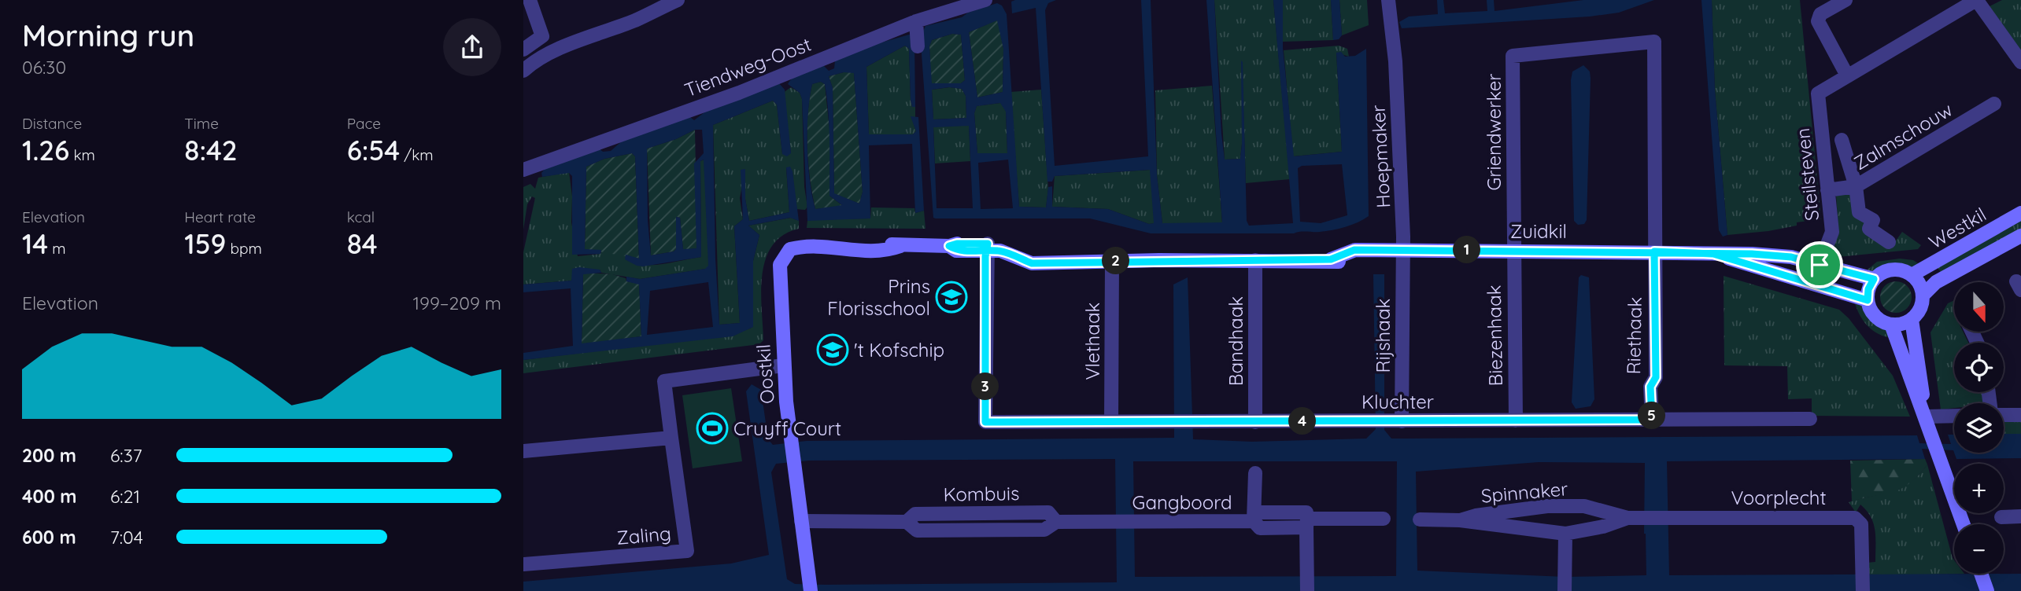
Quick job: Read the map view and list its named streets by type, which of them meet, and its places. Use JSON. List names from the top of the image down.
{
  "streets": {
    "street": [
      "Tiendweg-Oost",
      "Griendwerker",
      "Zalmschouw",
      "Hoepmaker",
      "Steilsteven",
      "Westkil",
      "Zuidkil",
      "Rijshaak",
      "Biezenhaak",
      "Riethaak",
      "Vlethaak",
      "Bandhaak",
      "Oostkil",
      "Kluchter",
      "Spinnaker",
      "Kombuis",
      "Voorplecht",
      "Gangboord",
      "Zaling"
    ]
  },
  "crossings": [
    ["Griendwerker", "Zuidkil"],
    ["Griendwerker", "Biezenhaak"],
    ["Griendwerker", "Riethaak"],
    ["Zalmschouw", "Steilsteven"],
    ["Hoepmaker", "Zuidkil"],
    ["Hoepmaker", "Rijshaak"],
    ["Steilsteven", "Zuidkil"],
    ["Westkil", "Zuidkil"],
    ["Zuidkil", "Rijshaak"],
    ["Zuidkil", "Biezenhaak"],
    ["Zuidkil", "Riethaak"],
    ["Zuidkil", "Vlethaak"],
    ["Zuidkil", "Bandhaak"],
    ["Zuidkil", "Oostkil"],
    ["Zuidkil", "Kluchter"],
    ["Rijshaak", "Kluchter"],
    ["Biezenhaak", "Kluchter"],
    ["Riethaak", "Kluchter"],
    ["Vlethaak", "Kluchter"],
    ["Bandhaak", "Kluchter"],
    ["Oostkil", "Kombuis"],
    ["Oostkil", "Zaling"],
    ["Spinnaker", "Voorplecht"],
    ["Kombuis", "Gangboord"]
  ],
  "places": {
    "school or university": ["Prins Florisschool", "'t Kofschip"],
    "sports": ["Cruyff Court"]
  },
  "north": "bottom",
  "page": {
    "heading": ["Morning run", "06:30"],
    "stats": [
      ["Distance", "1.26 km"],
      ["Time", "8:42"],
      ["Pace", "6:54 /km"],
      ["Elevation", "14 m"],
      ["Heart rate", "159 bpm"],
      ["kcal", "84"]
    ],
    "pins": [
      "1",
      "2",
      "3",
      "5",
      "4"
    ],
    "chart": ["Elevation", "199–209 m"],
    "map_buttons": ["+", "−"],
    "list": [
      {
        "name": "200 m",
        "note": "6:37"
      },
      {
        "name": "400 m",
        "note": "6:21"
      },
      {
        "name": "600 m",
        "note": "7:04"
      }
    ]
  }
}
